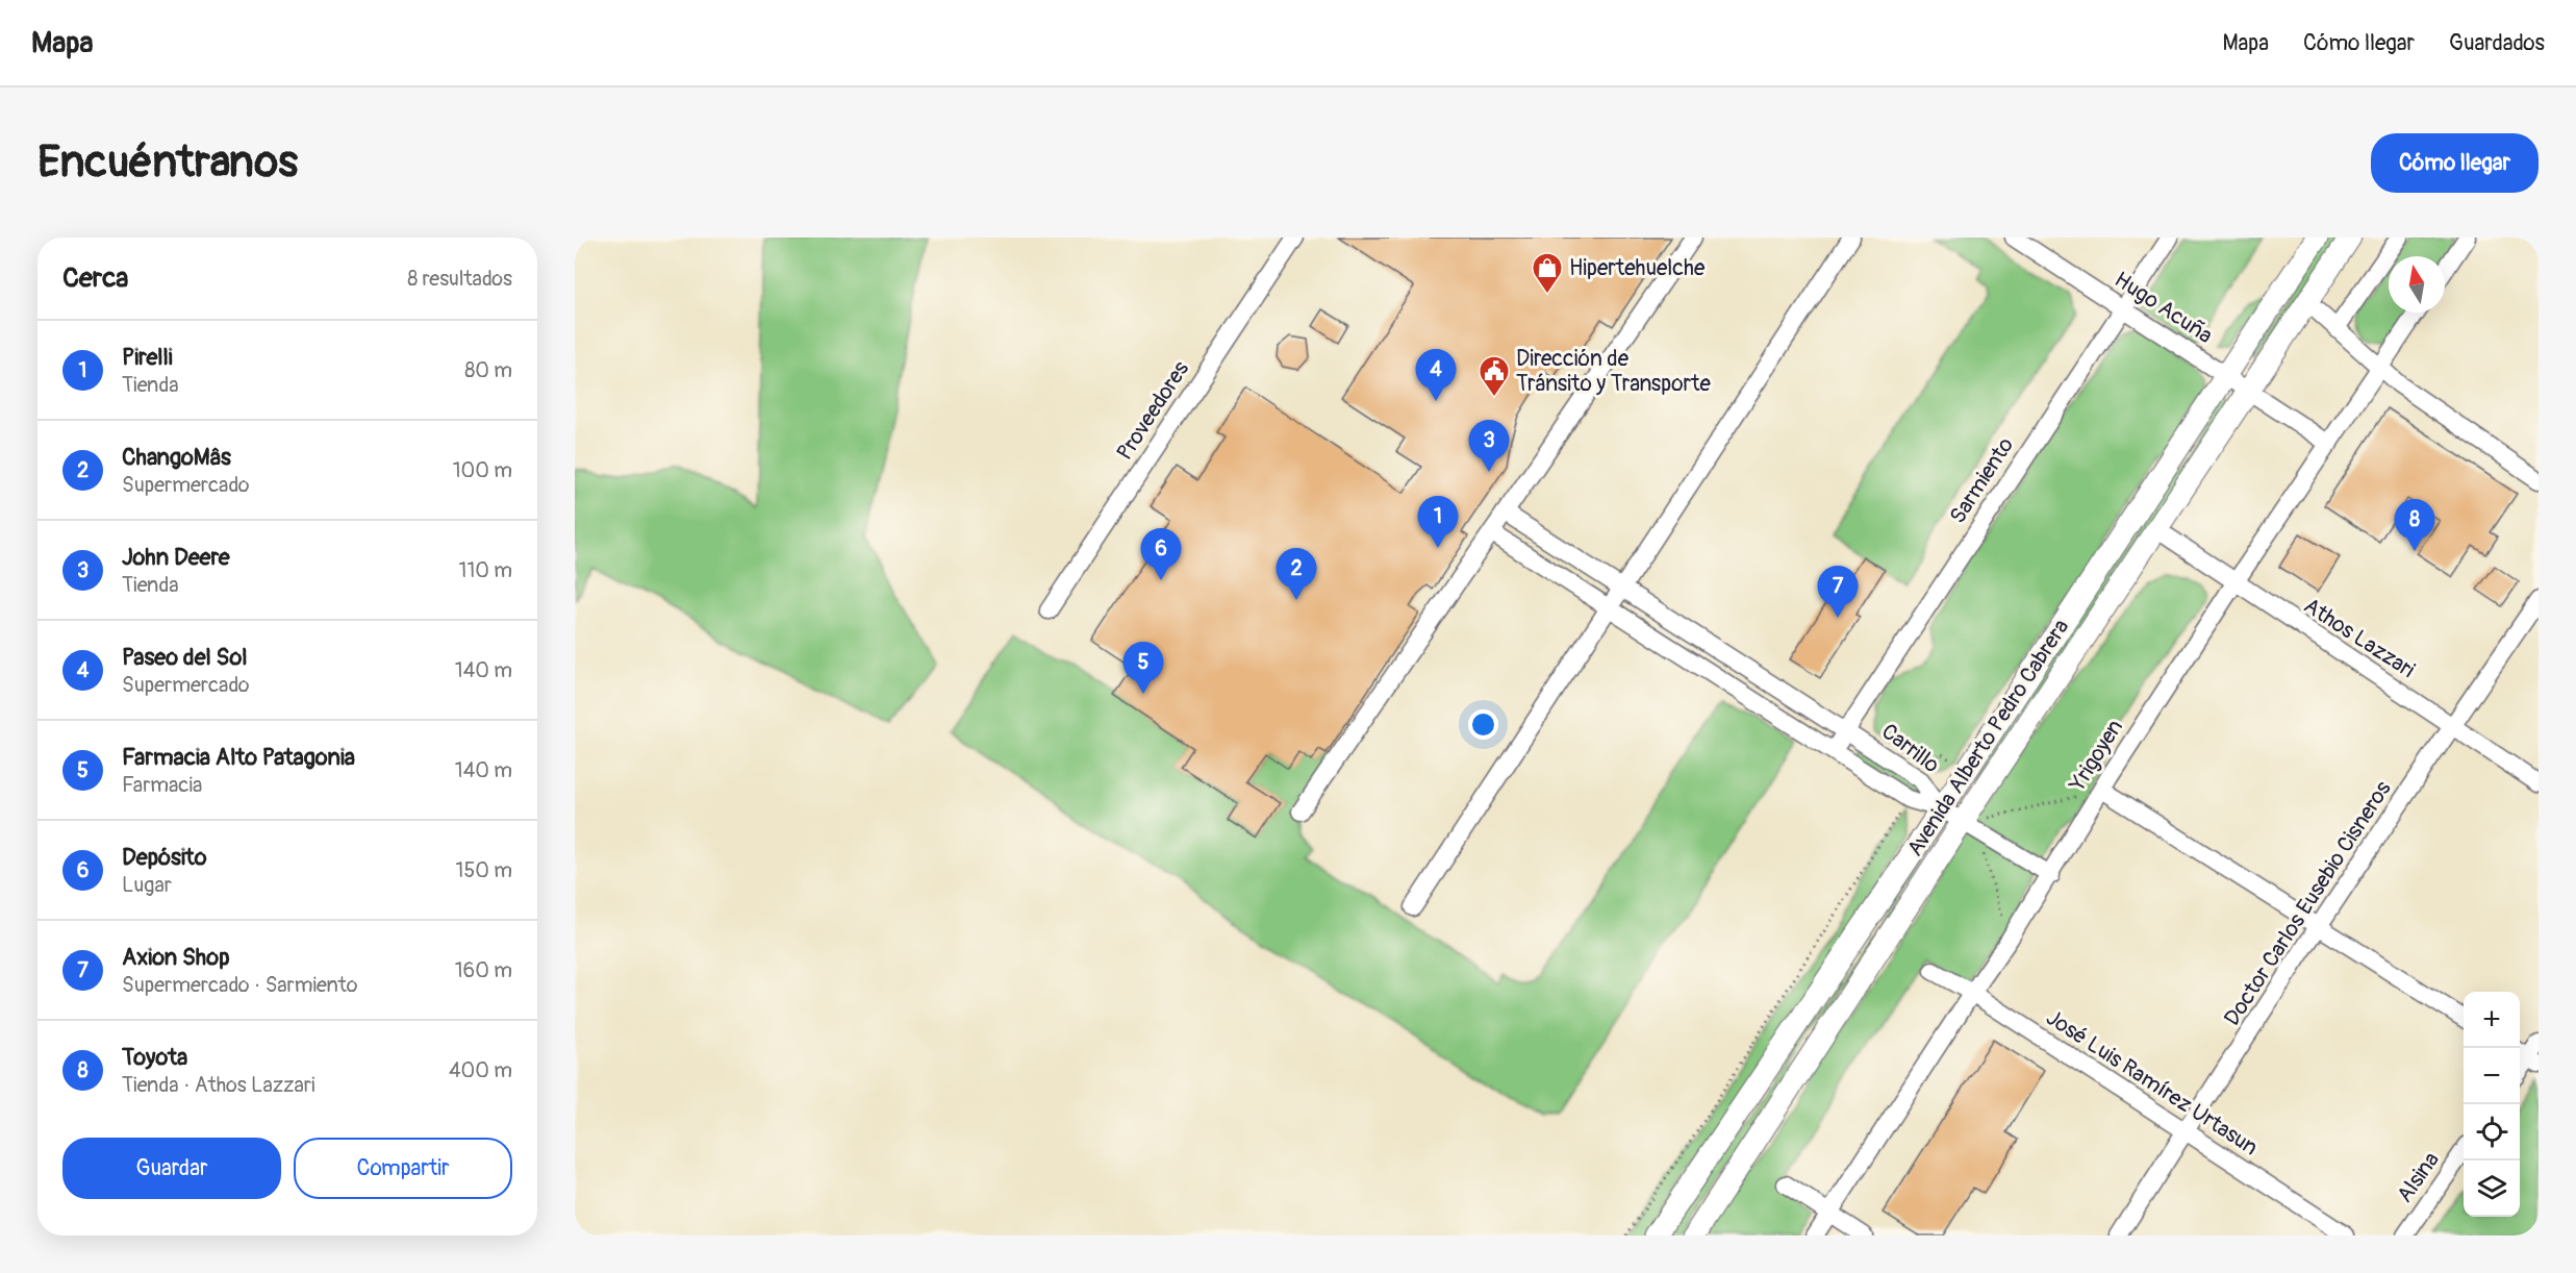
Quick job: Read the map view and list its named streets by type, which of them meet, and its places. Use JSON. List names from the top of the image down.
{
  "streets": {
    "main road": ["Avenida Alberto Pedro Cabrera"],
    "street": [
      "Hugo Acuña",
      "Proveedores",
      "Sarmiento",
      "Athos Lazzari",
      "Carrillo",
      "Yrigoyen",
      "Doctor Carlos Eusebio Cisneros",
      "José Luis Ramírez Urtasun",
      "Alsina"
    ]
  },
  "crossings": [
    ["Hugo Acuña", "Sarmiento"],
    ["Hugo Acuña", "Avenida Alberto Pedro Cabrera"],
    ["Hugo Acuña", "Yrigoyen"],
    ["Sarmiento", "Carrillo"],
    ["Athos Lazzari", "Avenida Alberto Pedro Cabrera"],
    ["Athos Lazzari", "Yrigoyen"],
    ["Athos Lazzari", "Doctor Carlos Eusebio Cisneros"],
    ["Avenida Alberto Pedro Cabrera", "Carrillo"],
    ["Carrillo", "Yrigoyen"],
    ["Yrigoyen", "José Luis Ramírez Urtasun"],
    ["Doctor Carlos Eusebio Cisneros", "José Luis Ramírez Urtasun"]
  ],
  "places": {
    "shop": ["Hipertehuelche"],
    "public building": ["Dirección de Tránsito y Transporte"]
  },
  "north": "top",
  "page": {
    "header": "Mapa",
    "nav": ["Mapa", "Cómo llegar", "Guardados"],
    "buttons": [
      "Cómo llegar",
      ["Guardar", "Compartir"]
    ],
    "title": "Encuéntranos",
    "heading": ["Cerca", "8 resultados"],
    "list": [
      {
        "mark": "1",
        "name": "Pirelli",
        "note": "Tienda",
        "value": "80 m"
      },
      {
        "mark": "2",
        "name": "ChangoMâs",
        "note": "Supermercado",
        "value": "100 m"
      },
      {
        "mark": "3",
        "name": "John Deere",
        "note": "Tienda",
        "value": "110 m"
      },
      {
        "mark": "4",
        "name": "Paseo del Sol",
        "note": "Supermercado",
        "value": "140 m"
      },
      {
        "mark": "5",
        "name": "Farmacia Alto Patagonia",
        "note": "Farmacia",
        "value": "140 m"
      },
      {
        "mark": "6",
        "name": "Depósito",
        "note": "Lugar",
        "value": "150 m"
      },
      {
        "mark": "7",
        "name": "Axion Shop",
        "note": "Supermercado · Sarmiento",
        "value": "160 m"
      },
      {
        "mark": "8",
        "name": "Toyota",
        "note": "Tienda · Athos Lazzari",
        "value": "400 m"
      }
    ],
    "pins": [
      "4",
      "3",
      "1",
      "8",
      "6",
      "2",
      "7",
      "5"
    ],
    "map_buttons": ["+", "−"]
  }
}
